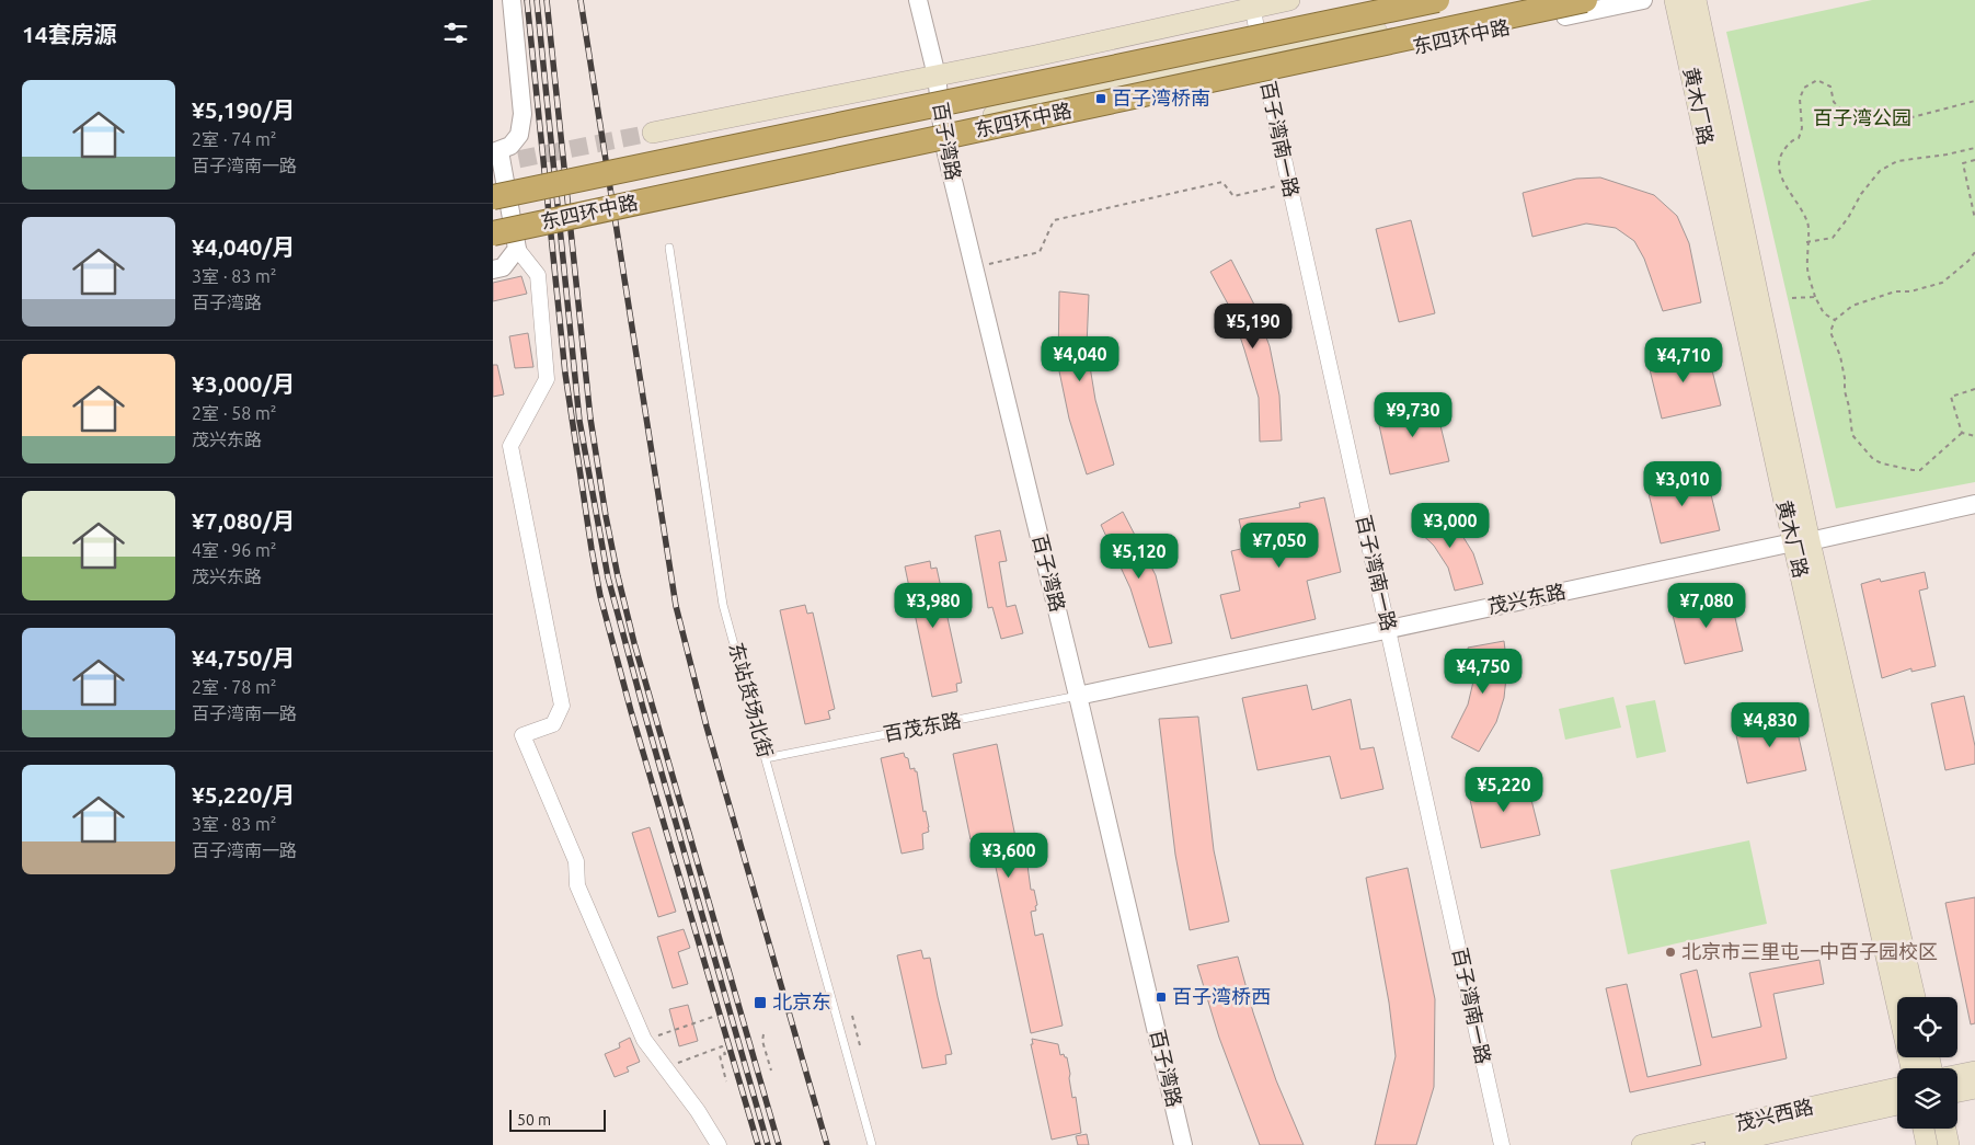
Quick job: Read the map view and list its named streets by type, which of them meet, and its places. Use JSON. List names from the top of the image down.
{
  "streets": {
    "highway": ["东四环中路"],
    "main road": ["黄木厂路", "茂兴西路"],
    "street": ["百子湾南一路", "百子湾路", "茂兴东路"],
    "lane": ["东站货场北街", "百茂东路"]
  },
  "crossings": [
    ["东四环中路", "百子湾南一路"],
    ["东四环中路", "百子湾路"],
    ["黄木厂路", "茂兴东路"],
    ["百子湾南一路", "茂兴东路"],
    ["百子湾路", "茂兴东路"],
    ["百子湾路", "百茂东路"],
    ["茂兴东路", "百茂东路"],
    ["东站货场北街", "百茂东路"]
  ],
  "parks": ["百子湾公园"],
  "places": {
    "transit": ["百子湾桥南", "百子湾桥西", "北京东"],
    "other": ["北京市三里屯一中百子园校区"]
  },
  "scale_bar": "50 m",
  "page": {
    "heading": "14套房源",
    "list": [
      {
        "name": "¥5,190/月",
        "note": "2室 · 74 m² · 百子湾南一路"
      },
      {
        "name": "¥4,040/月",
        "note": "3室 · 83 m² · 百子湾路"
      },
      {
        "name": "¥3,000/月",
        "note": "2室 · 58 m² · 茂兴东路"
      },
      {
        "name": "¥7,080/月",
        "note": "4室 · 96 m² · 茂兴东路"
      },
      {
        "name": "¥4,750/月",
        "note": "2室 · 78 m² · 百子湾南一路"
      },
      {
        "name": "¥5,220/月",
        "note": "3室 · 83 m² · 百子湾南一路"
      }
    ],
    "price": [
      "¥5,190",
      "¥4,040",
      "¥4,710",
      "¥9,730",
      "¥3,010",
      "¥3,000",
      "¥7,050",
      "¥5,120",
      "¥3,980",
      "¥7,080",
      "¥4,750",
      "¥4,830",
      "¥5,220",
      "¥3,600"
    ],
    "scale": "50 m"
  }
}
